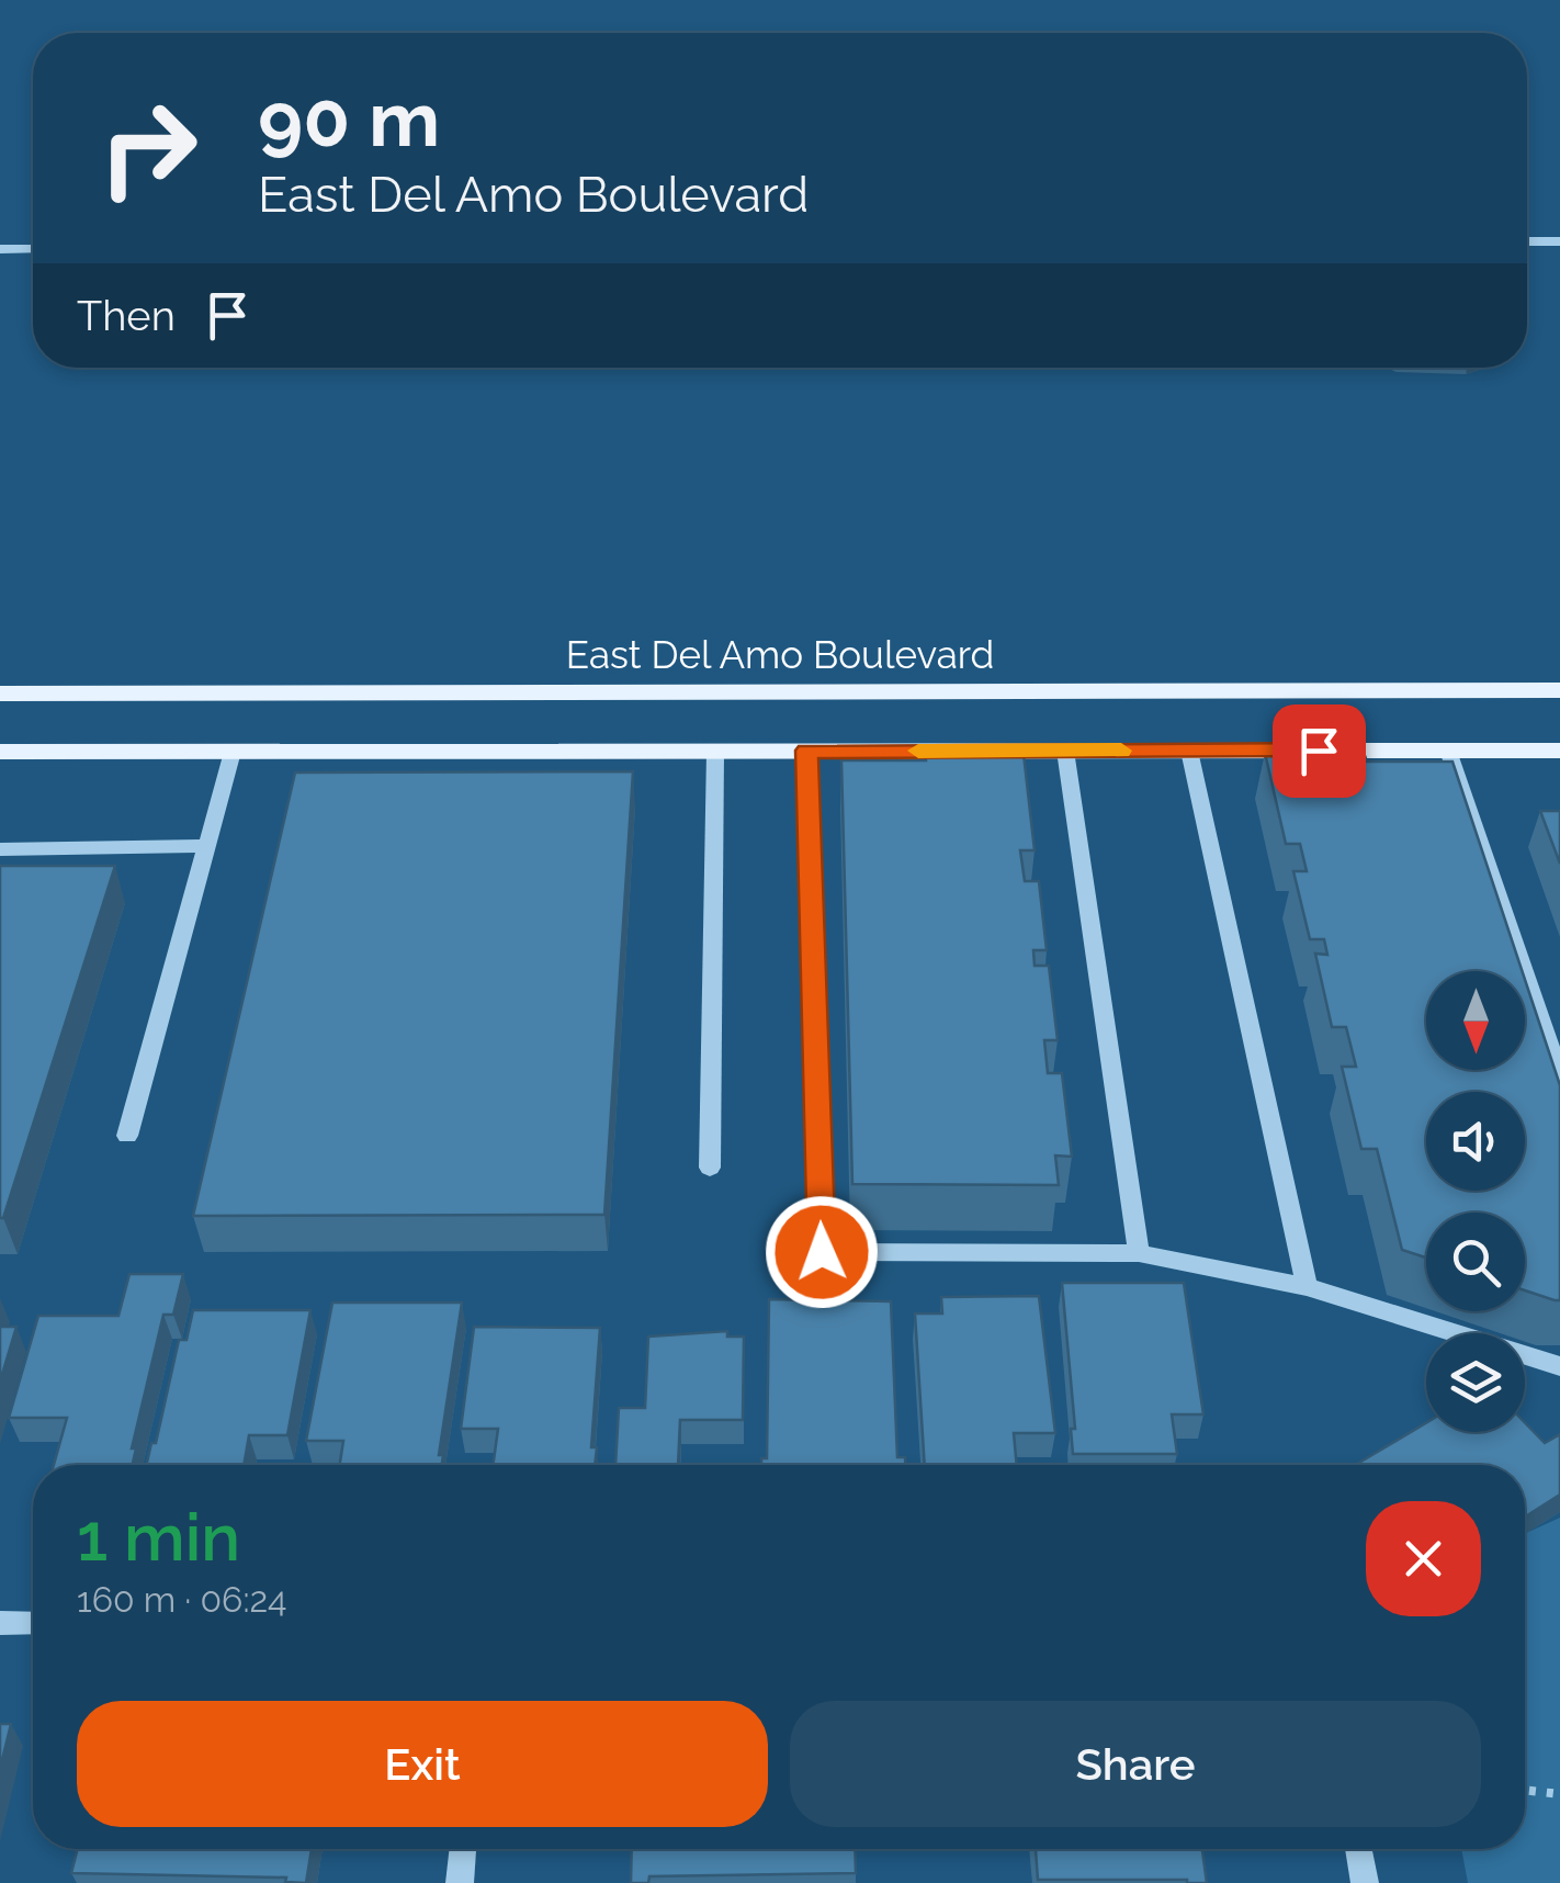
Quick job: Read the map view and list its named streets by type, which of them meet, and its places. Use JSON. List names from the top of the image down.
{
  "streets": {
    "main road": ["East Del Amo Boulevard"]
  },
  "north": "bottom",
  "page": {
    "turn": ["90 m", "East Del Amo Boulevard"],
    "then": "Then",
    "heading": ["1 min", "160 m · 06:24"],
    "buttons": ["Exit", "Share"]
  }
}
